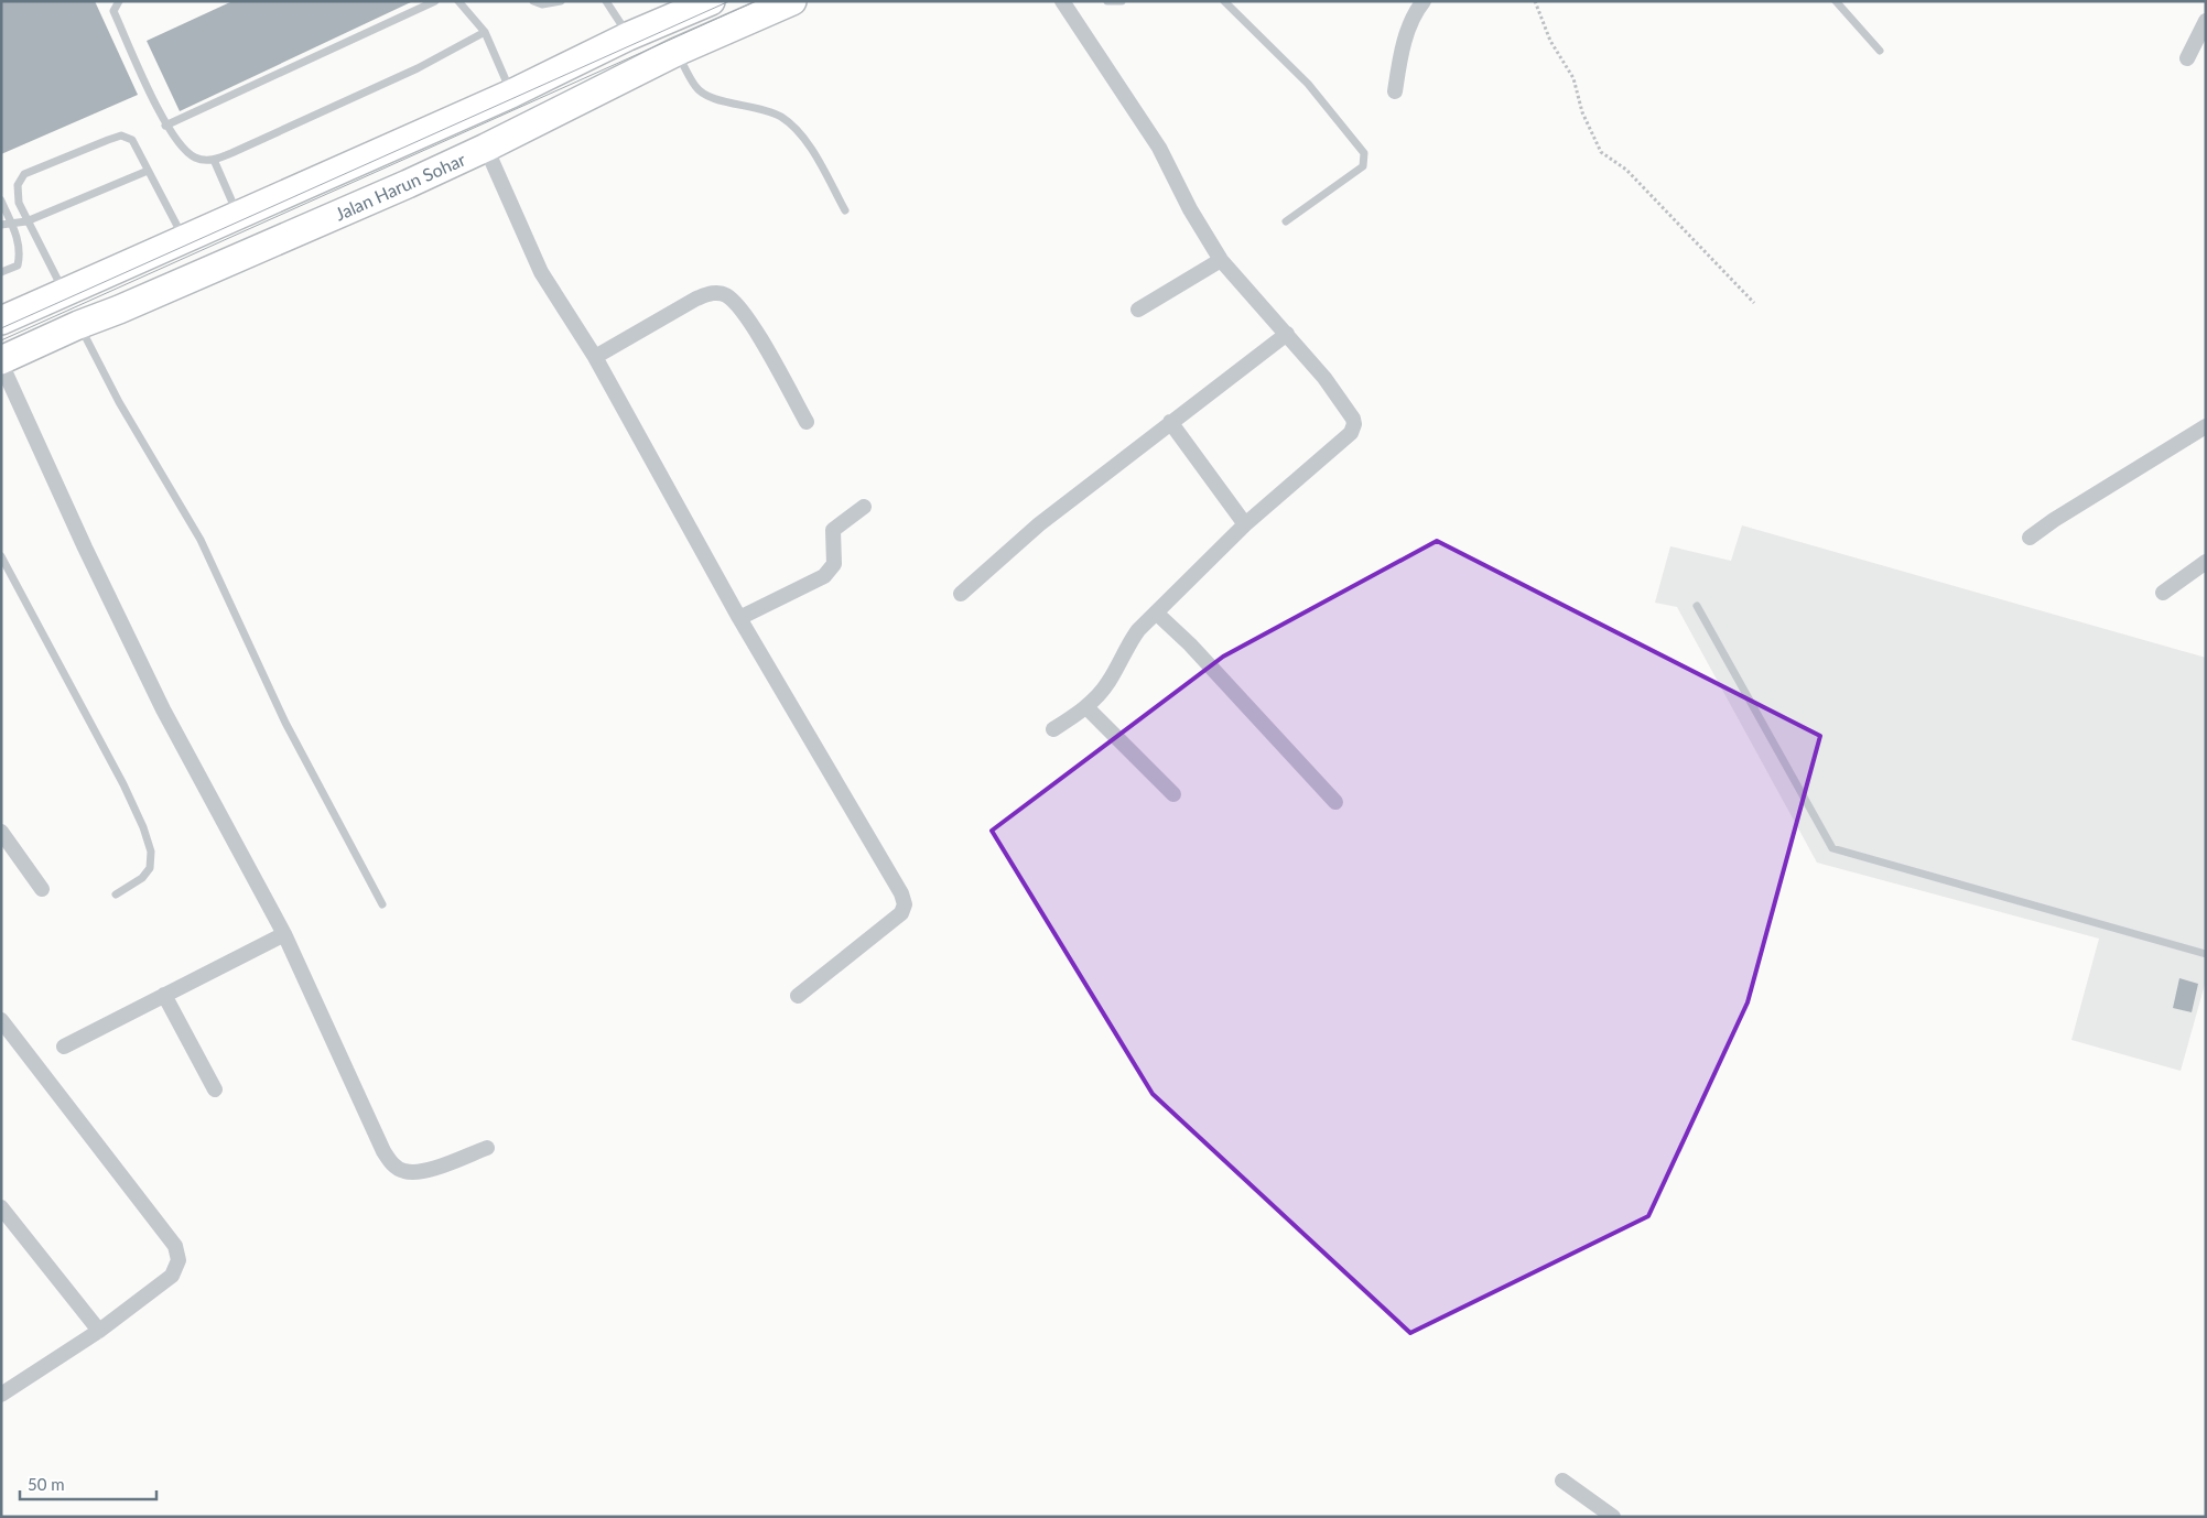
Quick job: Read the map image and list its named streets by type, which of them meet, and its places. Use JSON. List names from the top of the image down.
{
  "streets": {
    "highway": ["Jalan Harun Sohar"]
  },
  "scale_bar": "50 m"
}
